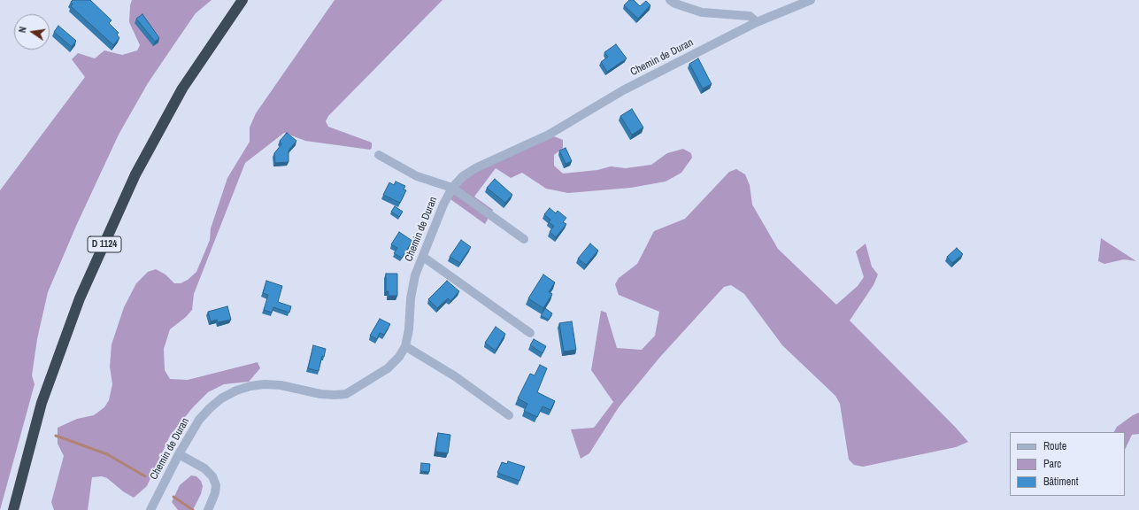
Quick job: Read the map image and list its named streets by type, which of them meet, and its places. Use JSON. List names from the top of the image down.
{
  "streets": {
    "highway": ["D 1124"],
    "street": ["Chemin de Duran"]
  },
  "legend": ["Route", "Parc", "Bâtiment"],
  "north": "left"
}
